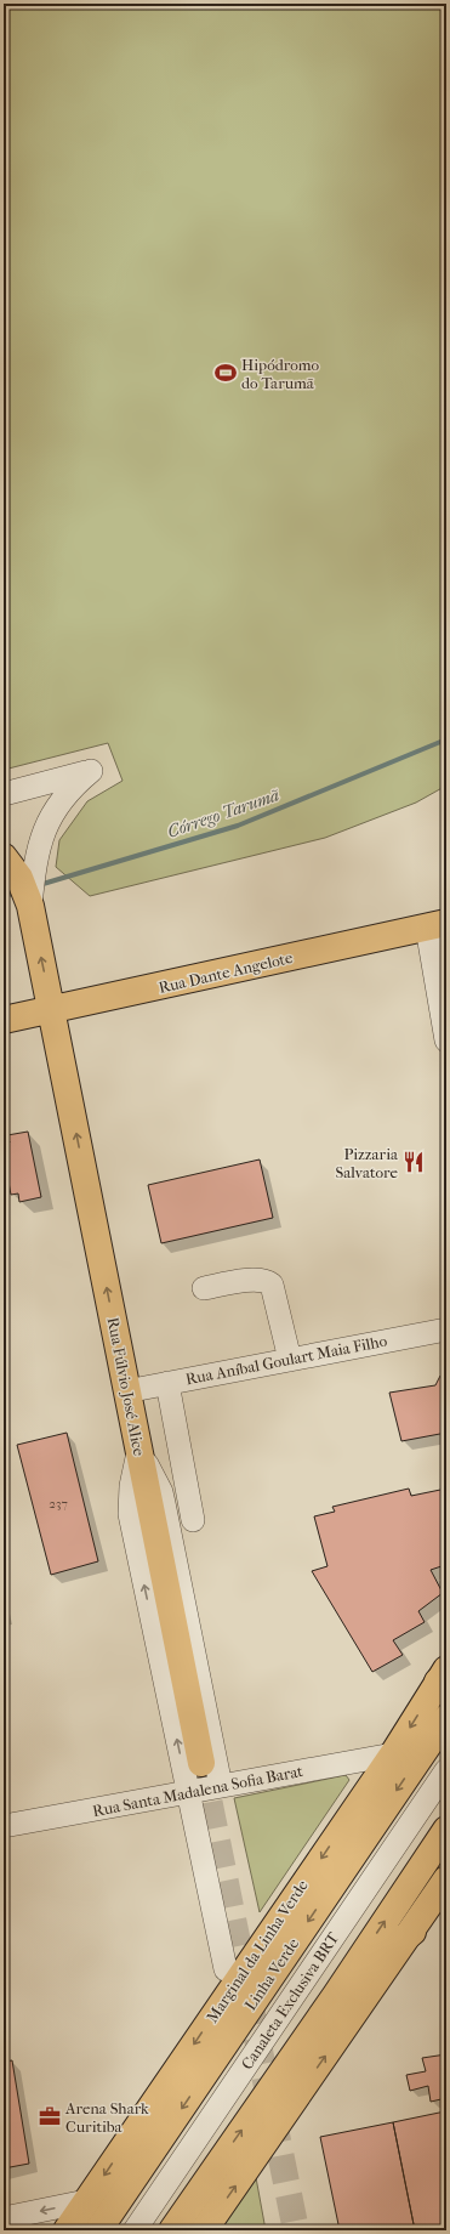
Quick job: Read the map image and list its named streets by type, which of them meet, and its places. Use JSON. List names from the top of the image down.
{
  "streets": {
    "main road": [
      "Rua Dante Angelote",
      "Rua Fúlvio José Alice",
      "Marginal da Linha Verde",
      "Linha Verde"
    ],
    "street": ["Rua Aníbal Goulart Maia Filho", "Rua Santa Madalena Sofia Barat", "Canaleta Exclusiva BRT"]
  },
  "crossings": [
    ["Rua Dante Angelote", "Rua Fúlvio José Alice"],
    ["Rua Aníbal Goulart Maia Filho", "Rua Fúlvio José Alice"],
    ["Rua Santa Madalena Sofia Barat", "Marginal da Linha Verde"]
  ],
  "one_way": ["Rua Fúlvio José Alice"],
  "water": ["Córrego Tarumã"],
  "places": {
    "sports": ["Hipódromo do Tarumã"],
    "restaurant": ["Pizzaria Salvatore"],
    "office": ["Arena Shark Curitiba"]
  },
  "house_numbers": ["237"]
}
